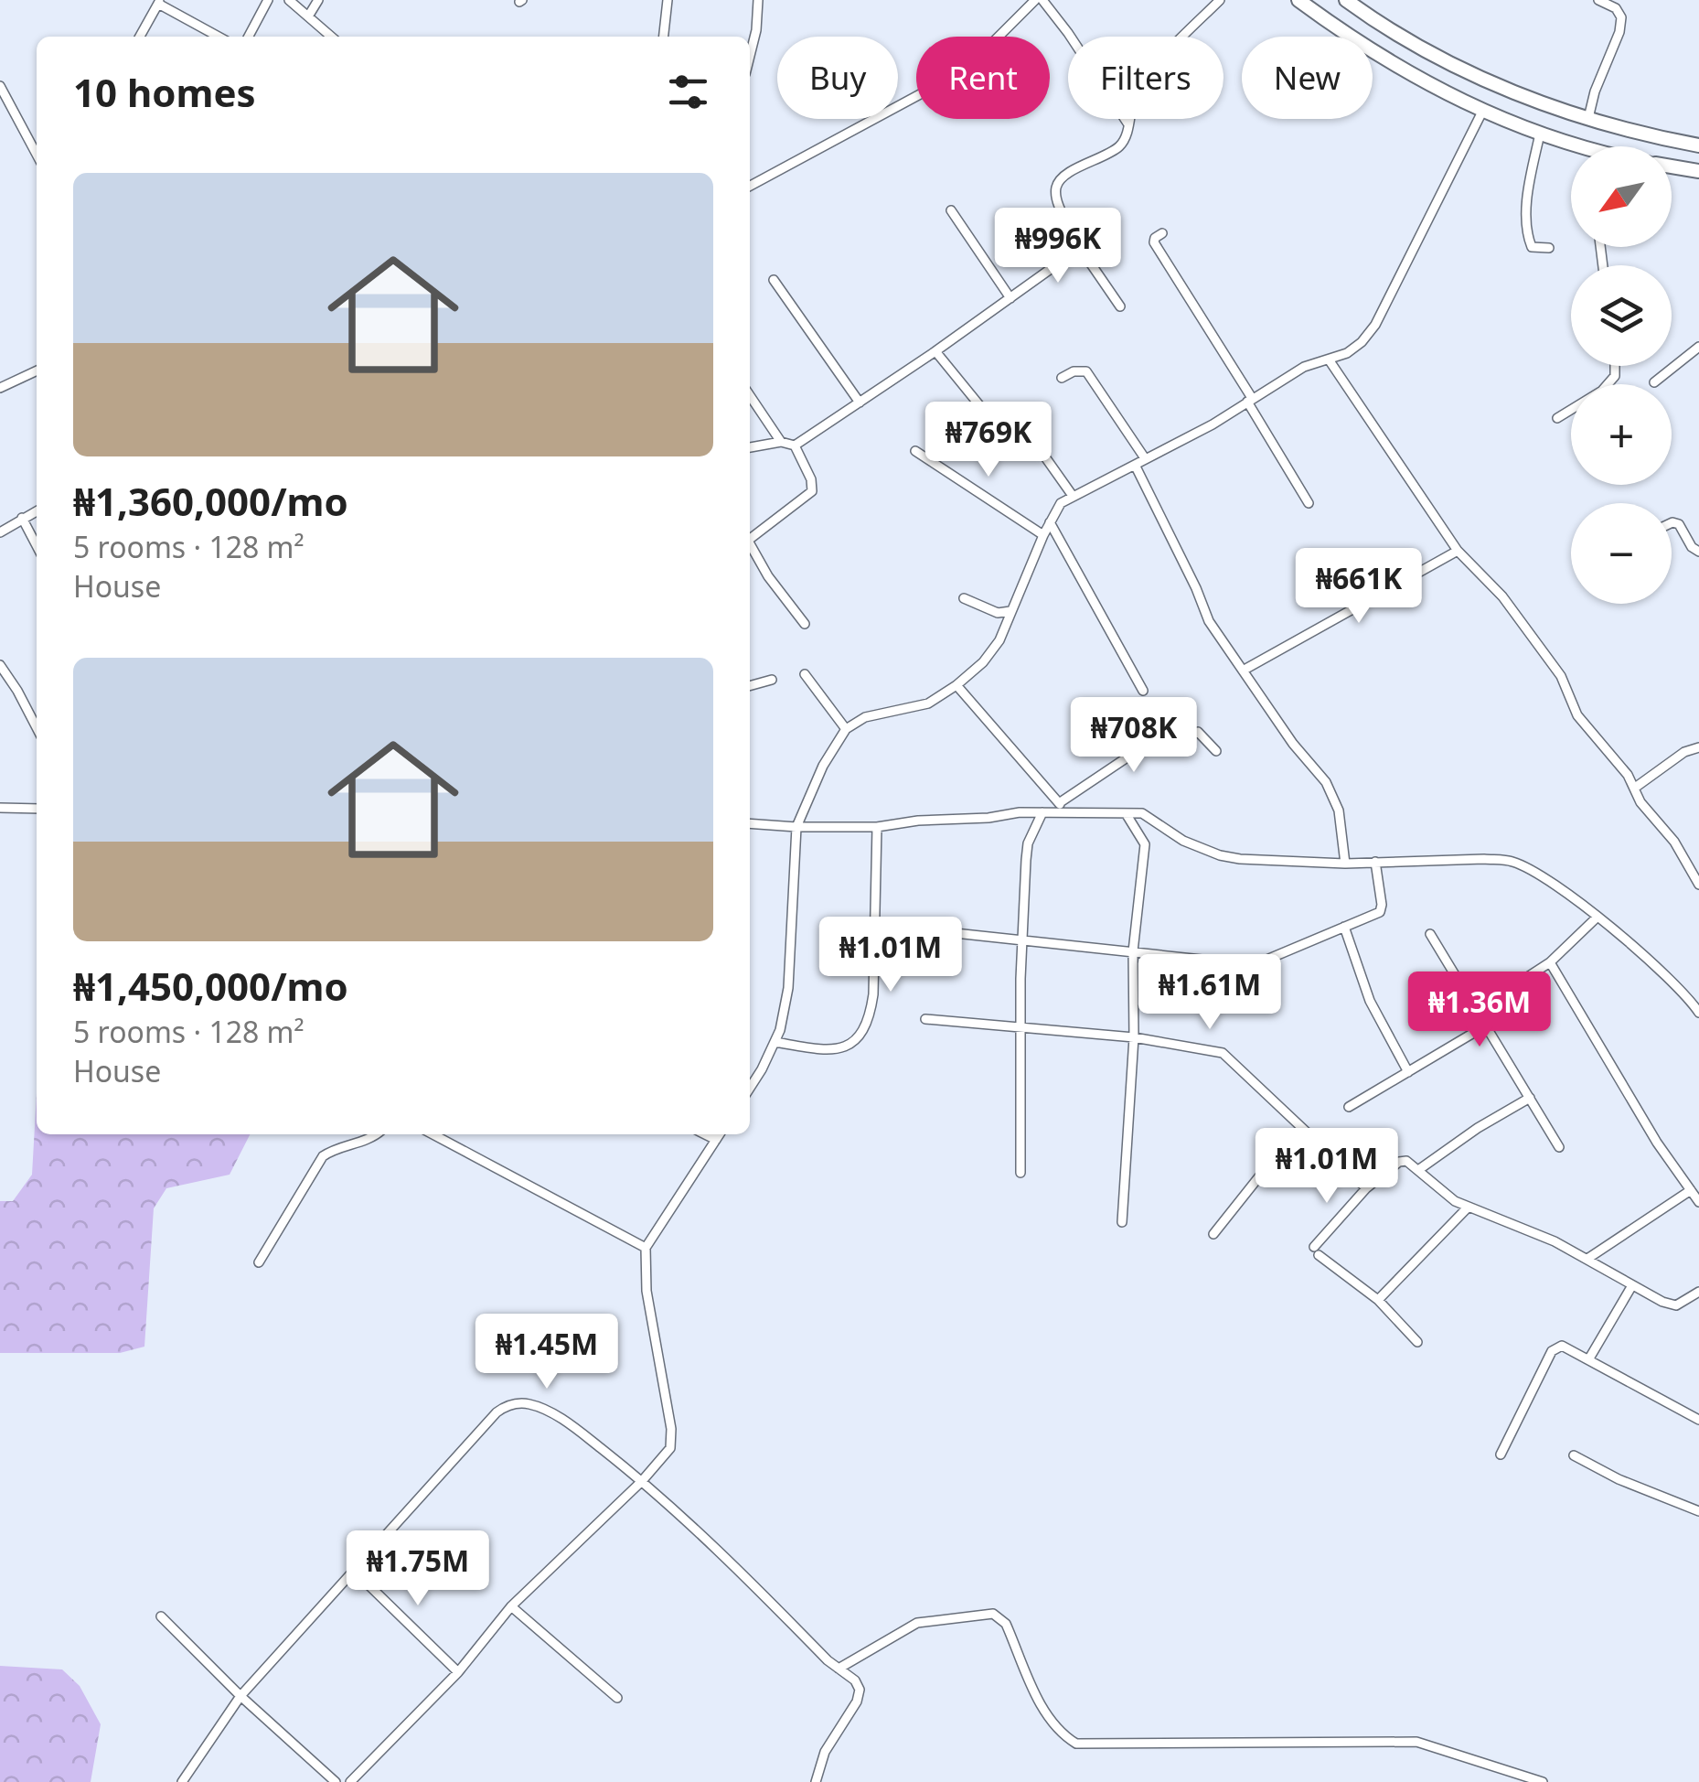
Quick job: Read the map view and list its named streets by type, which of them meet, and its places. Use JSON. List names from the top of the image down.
{
  "north": "bottom left",
  "page": {
    "chip": [
      "Buy",
      "Rent",
      "Filters",
      "New"
    ],
    "heading": "10 homes",
    "map_buttons": ["+", "−"],
    "list": [
      {
        "name": "₦1,360,000/mo",
        "note": "5 rooms · 128 m² · House"
      },
      {
        "name": "₦1,450,000/mo",
        "note": "5 rooms · 128 m² · House"
      }
    ],
    "price": [
      "₦996K",
      "₦769K",
      "₦661K",
      "₦708K",
      "₦1.01M",
      "₦1.61M",
      "₦1.36M",
      "₦1.01M",
      "₦1.45M",
      "₦1.75M"
    ]
  }
}
